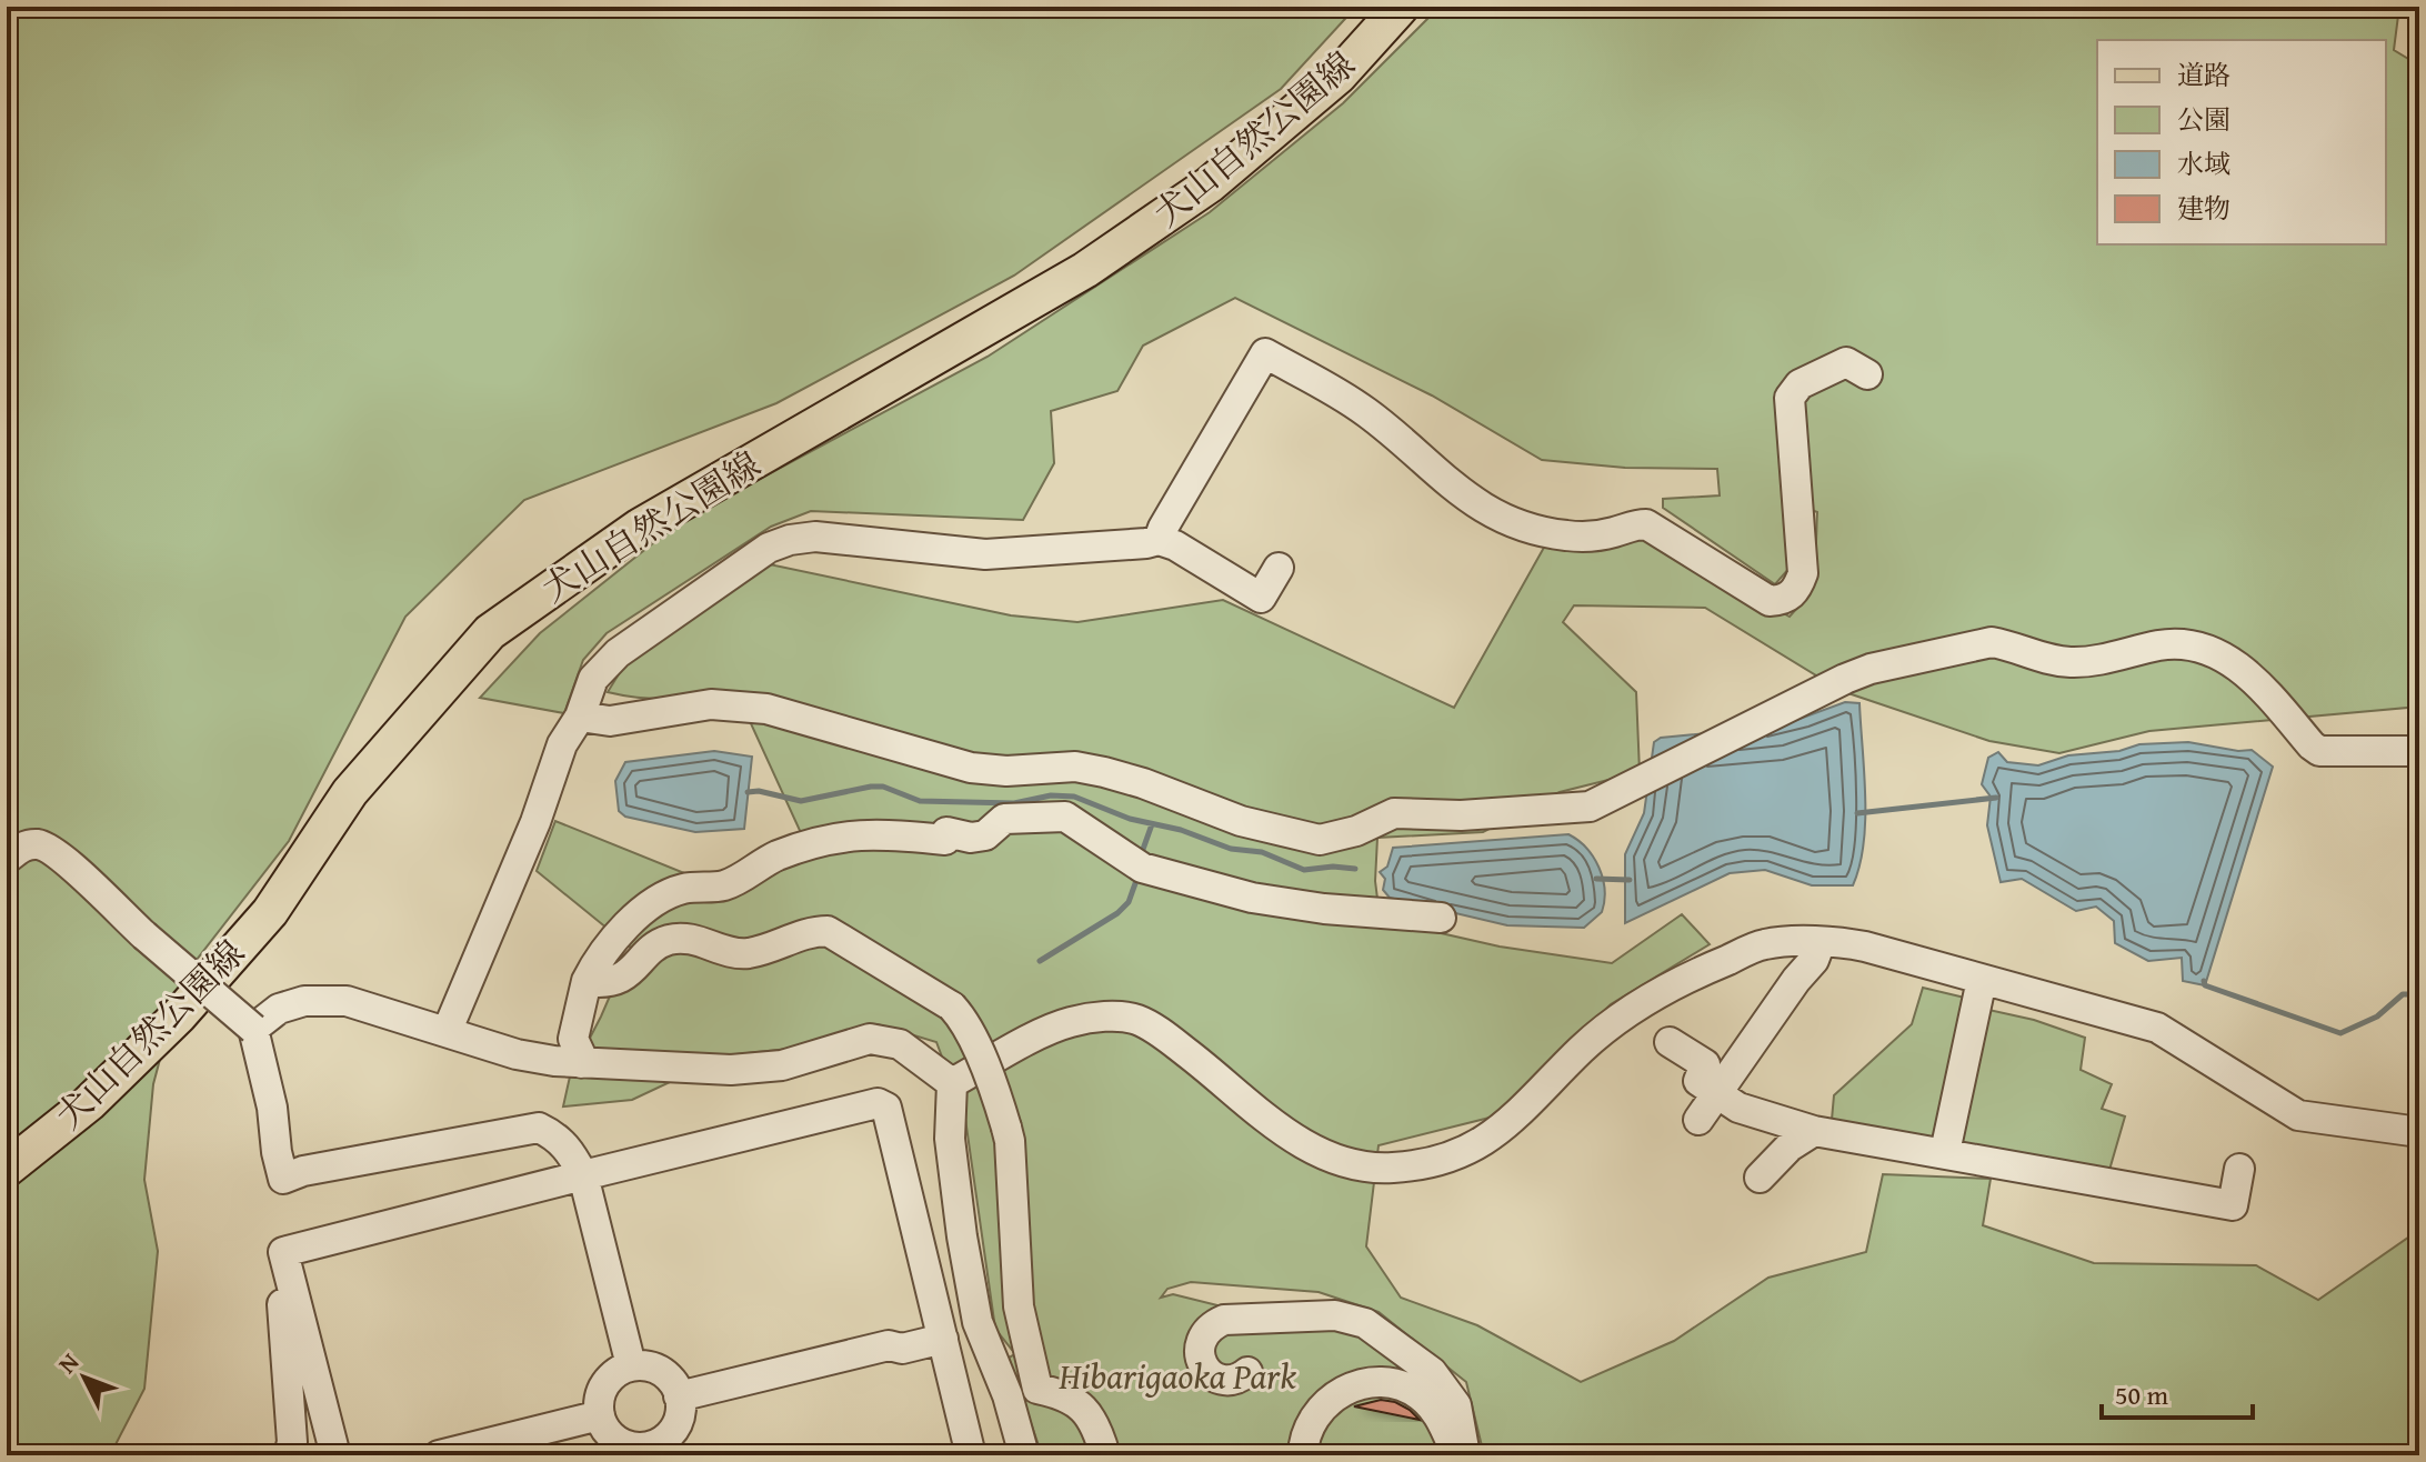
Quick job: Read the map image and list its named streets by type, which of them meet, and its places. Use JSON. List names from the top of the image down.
{
  "streets": {
    "main road": ["犬山自然公園線"]
  },
  "parks": ["Hibarigaoka Park"],
  "legend": [
    "道路",
    "公園",
    "水域",
    "建物"
  ],
  "scale_bar": "50 m",
  "north": "top left"
}
